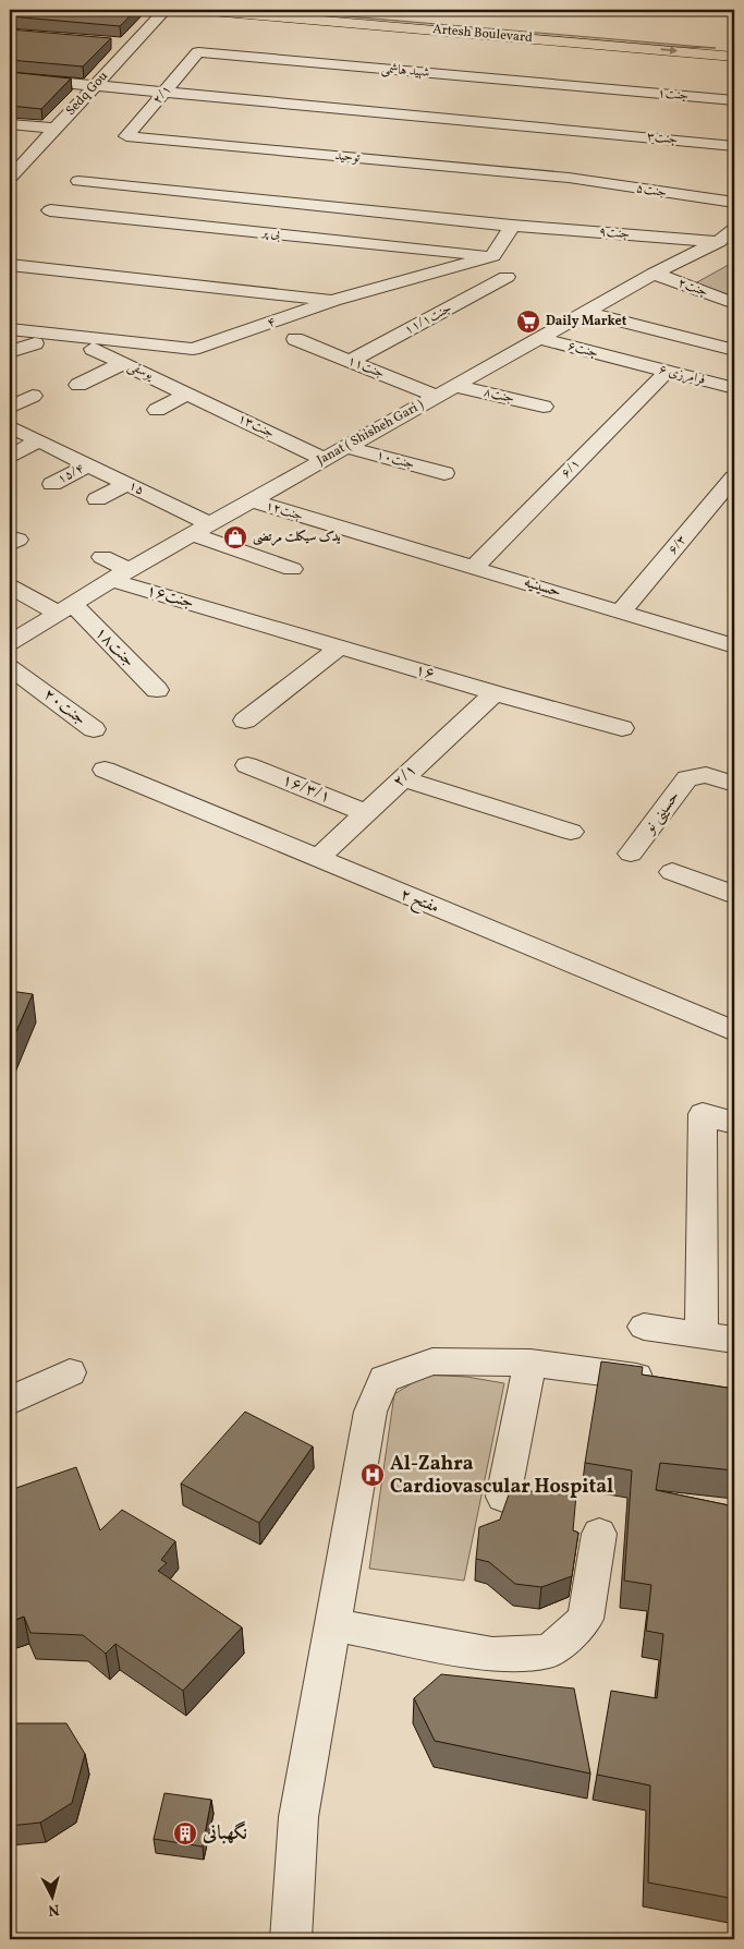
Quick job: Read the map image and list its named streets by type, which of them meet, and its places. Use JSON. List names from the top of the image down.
{
  "streets": {
    "main road": ["Artesh Boulevard"],
    "street": [
      "شهید هاشمی",
      "Sedq Gou",
      "۲/۱",
      "جنت۱",
      "جنت۳",
      "توحید",
      "جنت۵",
      "بی پر",
      "جنت۹",
      "جنت۲",
      "جنت۱۱/۱",
      "۴",
      "جنت۶",
      "جنت۱۱",
      "یوسفی",
      "فرامرزی ۶",
      "جنت۸",
      "جنت۱۳",
      "Janat ( Shisheh Gari )",
      "جنت۱۰",
      "۶/۱",
      "۱۵/۴",
      "۱۵",
      "جنت۱۲",
      "۶/۳",
      "حسینیه",
      "جنت۱۶",
      "جنت۱۸",
      "۱۶",
      "جنت۲۰",
      "۱۶/۳/۱",
      "حسینی نو",
      "مفتح ۲"
    ]
  },
  "crossings": [
    ["شهید هاشمی", "۲/۱"],
    ["شهید هاشمی", "جنت۱"],
    ["Sedq Gou", "جنت۳"],
    ["۲/۱", "جنت۳"],
    ["۲/۱", "توحید"],
    ["۲/۱", "۱۶"],
    ["۲/۱", "۱۶/۳/۱"],
    ["۲/۱", "مفتح ۲"],
    ["توحید", "جنت۵"],
    ["بی پر", "۴"],
    ["جنت۹", "Janat ( Shisheh Gari )"],
    ["جنت۲", "Janat ( Shisheh Gari )"],
    ["جنت۱۱/۱", "جنت۱۱"],
    ["جنت۶", "فرامرزی ۶"],
    ["جنت۶", "Janat ( Shisheh Gari )"],
    ["جنت۱۱", "Janat ( Shisheh Gari )"],
    ["یوسفی", "جنت۱۳"],
    ["فرامرزی ۶", "۶/۱"],
    ["جنت۸", "Janat ( Shisheh Gari )"],
    ["جنت۱۳", "Janat ( Shisheh Gari )"],
    ["Janat ( Shisheh Gari )", "جنت۱۰"],
    ["Janat ( Shisheh Gari )", "۱۵"],
    ["Janat ( Shisheh Gari )", "جنت۱۲"],
    ["Janat ( Shisheh Gari )", "جنت۱۶"],
    ["Janat ( Shisheh Gari )", "جنت۱۸"],
    ["۶/۱", "حسینیه"],
    ["۱۵/۴", "۱۵"],
    ["جنت۱۲", "حسینیه"],
    ["۶/۳", "حسینیه"],
    ["جنت۱۶", "۱۶"]
  ],
  "places": {
    "supermarket": ["Daily Market"],
    "shop": ["یدک سیکلت مرتضی"],
    "hospital": ["Al-Zahra Cardiovascular Hospital"],
    "building": ["نگهبانی"]
  },
  "north": "bottom"
}
